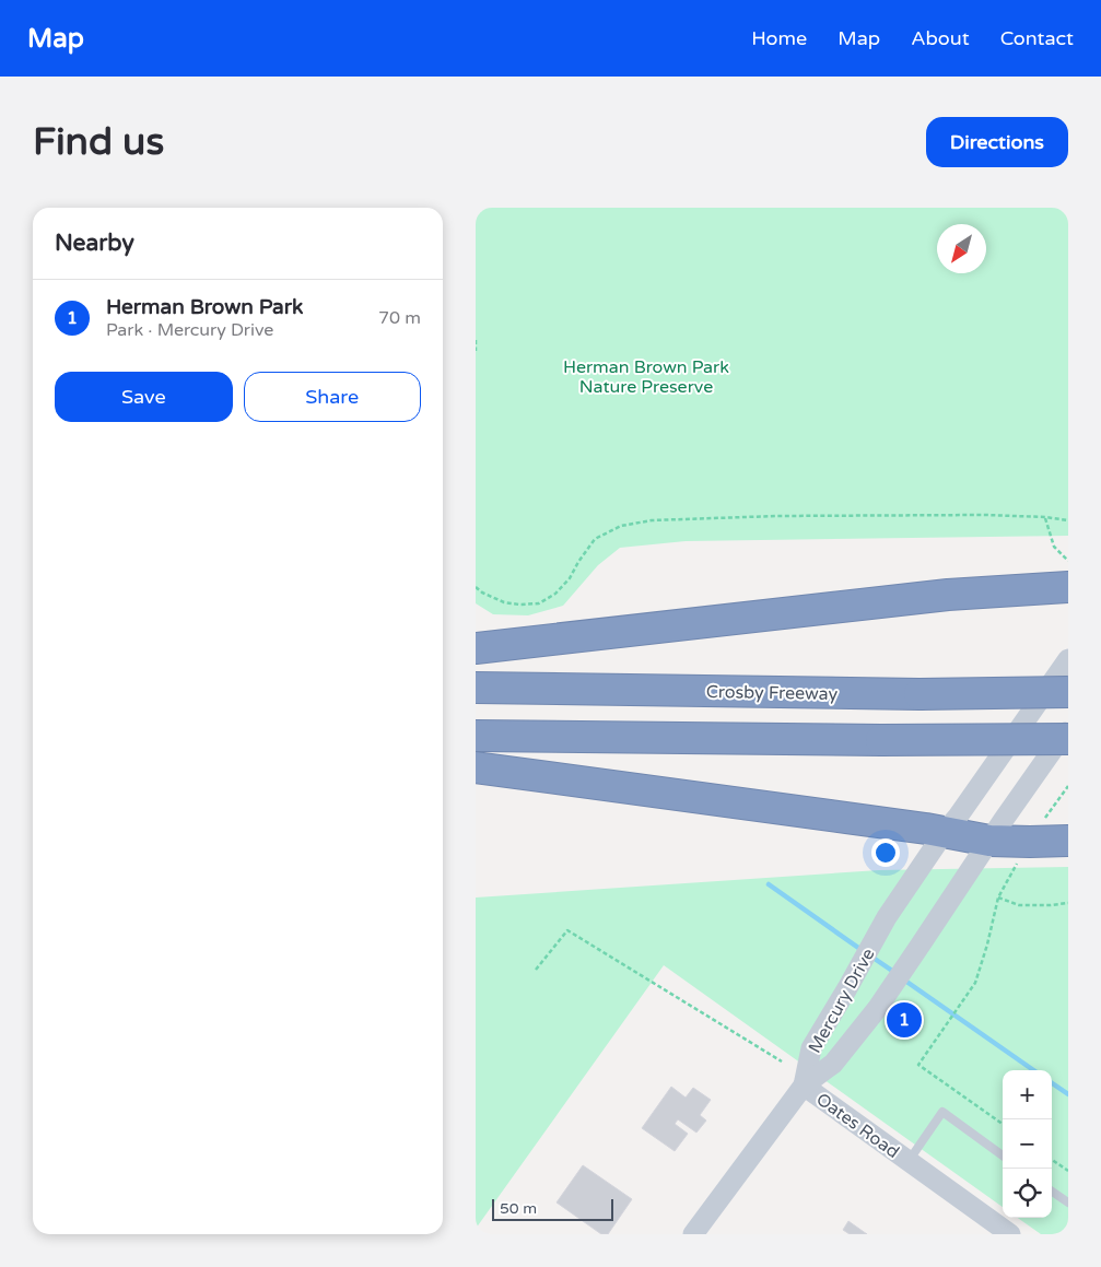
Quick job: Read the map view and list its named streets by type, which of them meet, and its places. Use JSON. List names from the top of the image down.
{
  "streets": {
    "highway": ["Crosby Freeway"],
    "street": ["Mercury Drive", "Oates Road"]
  },
  "crossings": [
    ["Mercury Drive", "Oates Road"]
  ],
  "parks": ["Herman Brown Park Nature Preserve"],
  "scale_bar": "50 m",
  "north": "bottom left",
  "page": {
    "header": "Map",
    "nav": [
      "Home",
      "Map",
      "About",
      "Contact"
    ],
    "buttons": [
      "Directions",
      ["Save", "Share"]
    ],
    "title": "Find us",
    "heading": "Nearby",
    "list": [
      {
        "mark": "1",
        "name": "Herman Brown Park",
        "note": "Park · Mercury Drive",
        "value": "70 m"
      }
    ],
    "pins": "1",
    "map_buttons": ["+", "−"],
    "scale": "50 m"
  }
}
